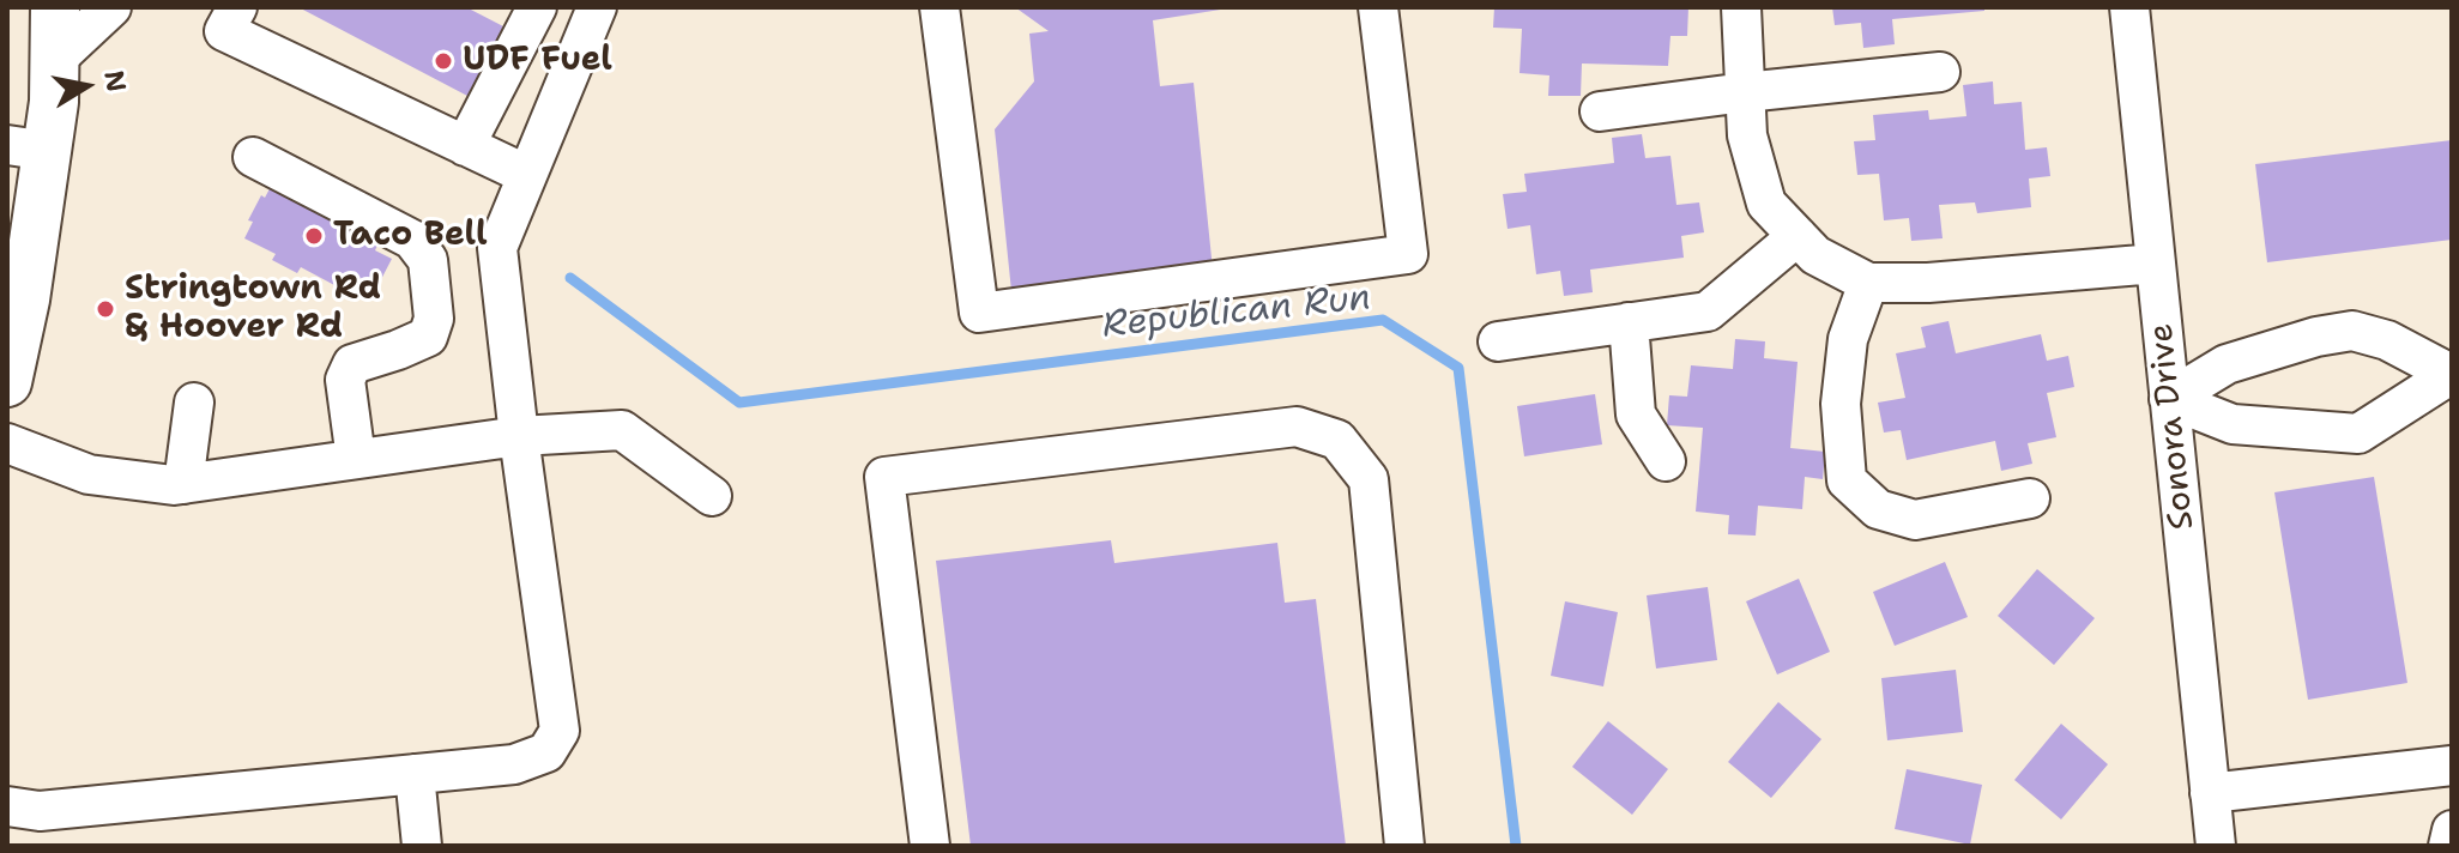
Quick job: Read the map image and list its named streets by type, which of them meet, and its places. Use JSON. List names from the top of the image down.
{
  "streets": {
    "street": ["Sonora Drive"]
  },
  "water": ["Republican Run"],
  "places": ["UDF Fuel", "Taco Bell", "Stringtown Rd & Hoover Rd"],
  "north": "right"
}
